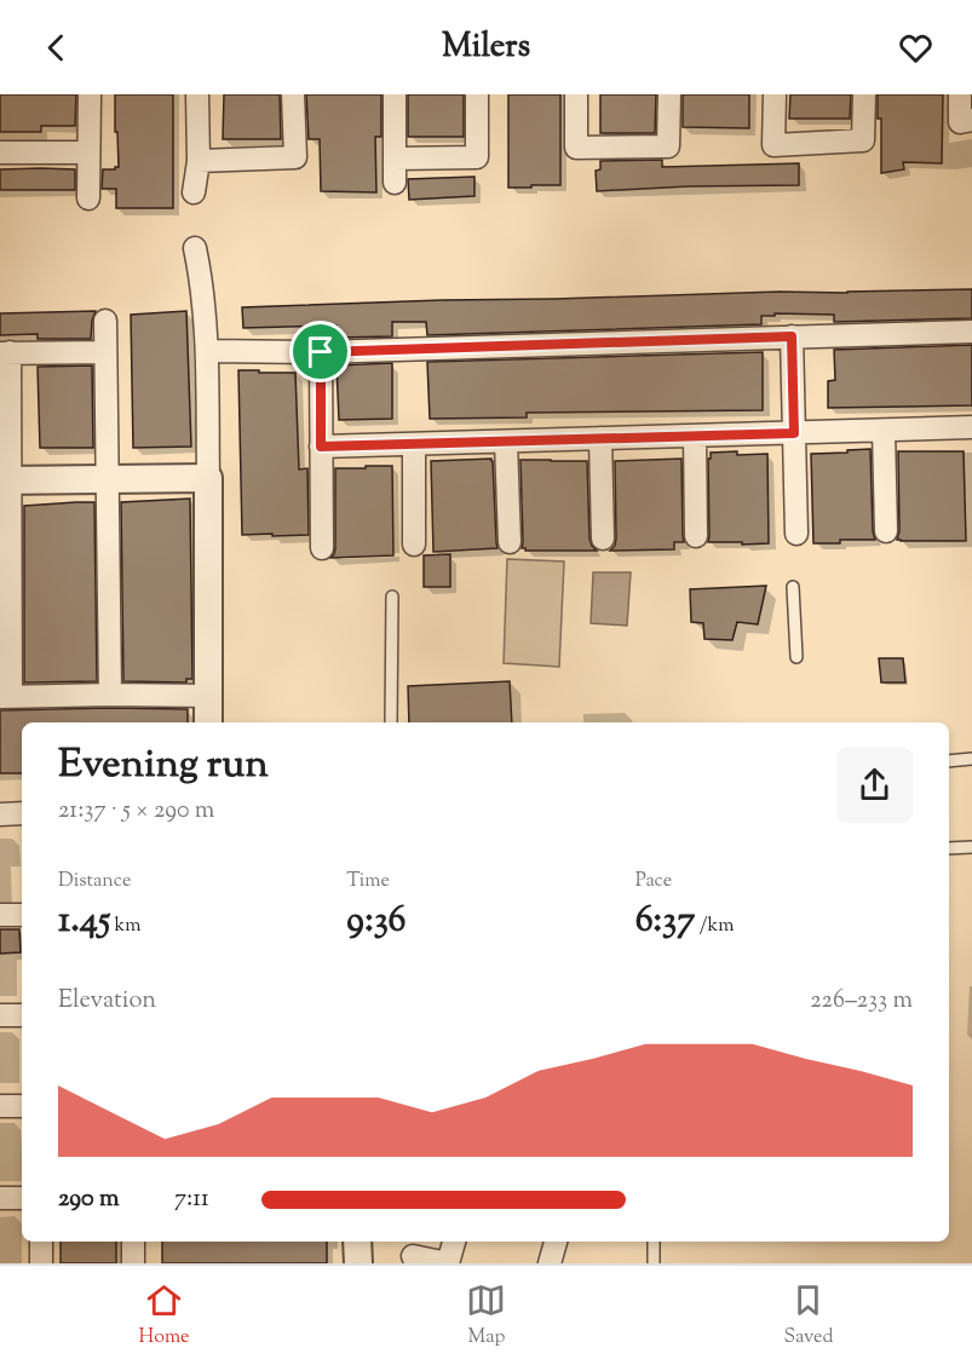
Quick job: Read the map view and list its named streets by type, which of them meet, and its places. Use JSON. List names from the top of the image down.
{
  "page": {
    "header": "Milers",
    "heading": ["Evening run", "21:37 · 5 × 290 m"],
    "stats": [
      ["Distance", "1.45 km"],
      ["Time", "9:36"],
      ["Pace", "6:37 /km"]
    ],
    "chart": ["Elevation", "226–233 m"],
    "list": [
      {
        "name": "290 m",
        "note": "7:11"
      }
    ],
    "tabs": ["Home", "Map", "Saved"]
  }
}
